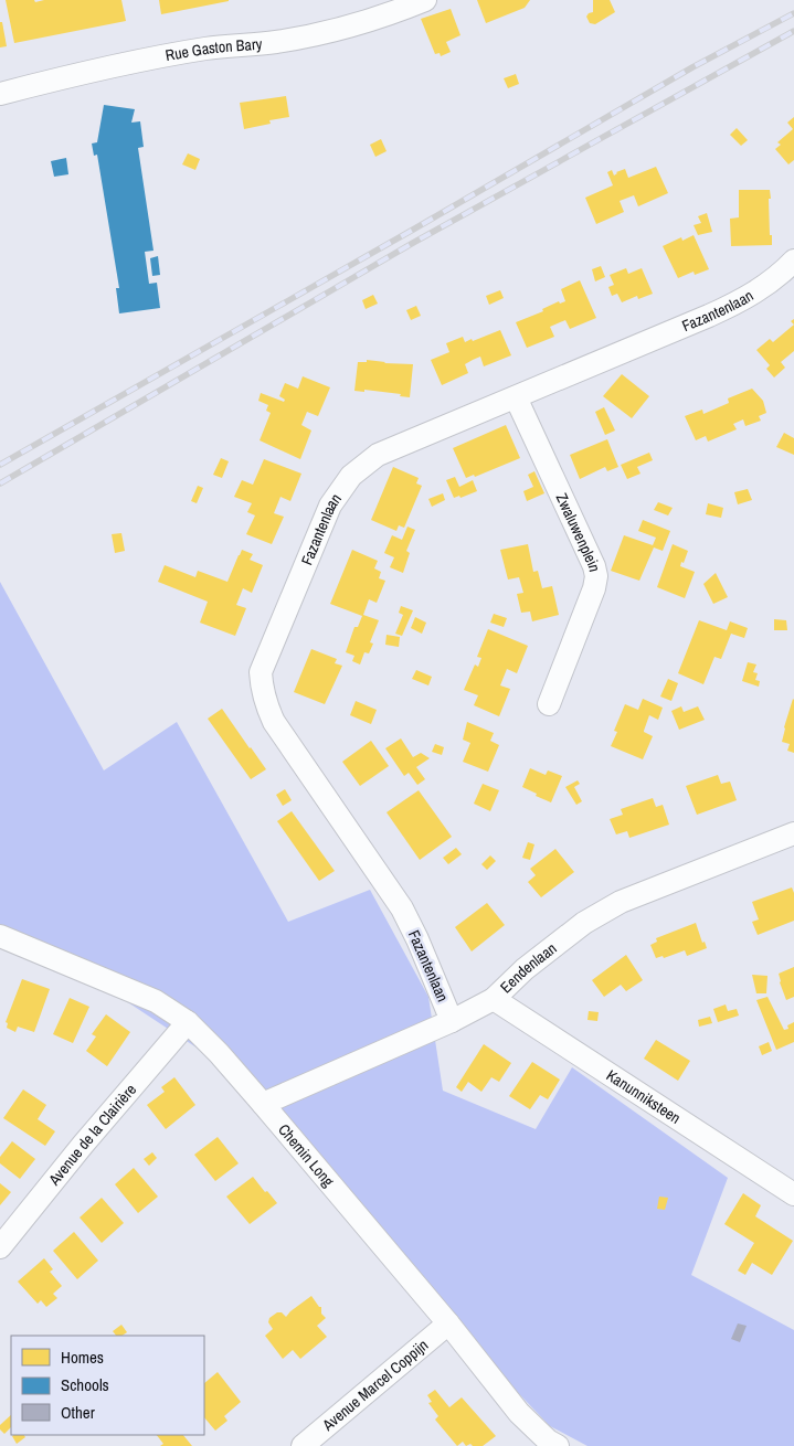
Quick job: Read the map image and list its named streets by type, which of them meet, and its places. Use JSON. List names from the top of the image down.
{
  "streets": {
    "street": [
      "Rue Gaston Bary",
      "Fazantenlaan",
      "Zwaluwenplein",
      "Eendenlaan",
      "Kanunniksteen",
      "Avenue de la Clairière",
      "Chemin Long",
      "Avenue Marcel Coppijn"
    ]
  },
  "crossings": [
    ["Fazantenlaan", "Zwaluwenplein"],
    ["Fazantenlaan", "Eendenlaan"],
    ["Eendenlaan", "Kanunniksteen"],
    ["Eendenlaan", "Chemin Long"],
    ["Avenue de la Clairière", "Chemin Long"],
    ["Chemin Long", "Avenue Marcel Coppijn"]
  ],
  "legend": ["Homes", "Schools", "Other"]
}
